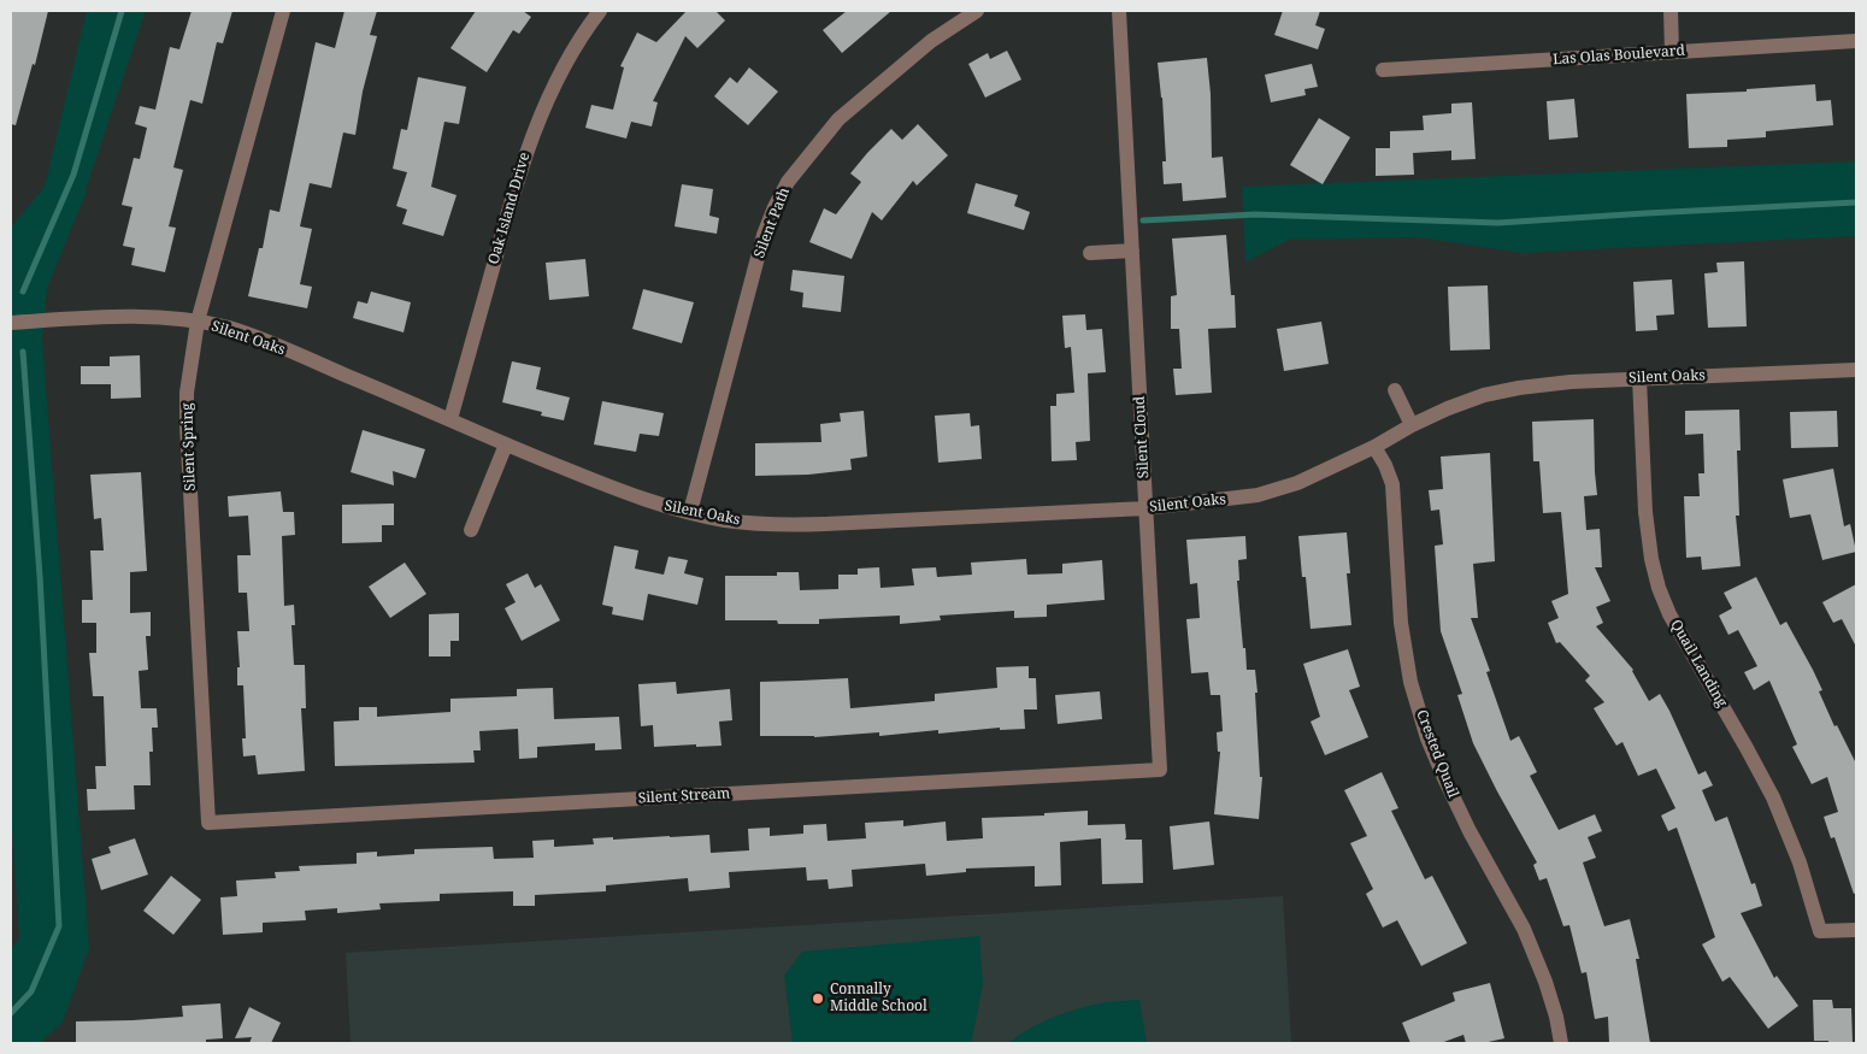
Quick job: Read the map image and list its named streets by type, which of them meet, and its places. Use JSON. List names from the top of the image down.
{
  "streets": {
    "street": [
      "Las Olas Boulevard",
      "Oak Island Drive",
      "Silent Path",
      "Silent Oaks",
      "Silent Cloud",
      "Silent Spring",
      "Quail Landing",
      "Crested Quail",
      "Silent Stream"
    ]
  },
  "crossings": [
    ["Oak Island Drive", "Silent Oaks"],
    ["Silent Path", "Silent Oaks"],
    ["Silent Oaks", "Silent Cloud"],
    ["Silent Oaks", "Silent Spring"],
    ["Silent Oaks", "Quail Landing"],
    ["Silent Oaks", "Crested Quail"],
    ["Silent Cloud", "Silent Stream"],
    ["Silent Spring", "Silent Stream"]
  ],
  "places": ["Connally Middle School"]
}
